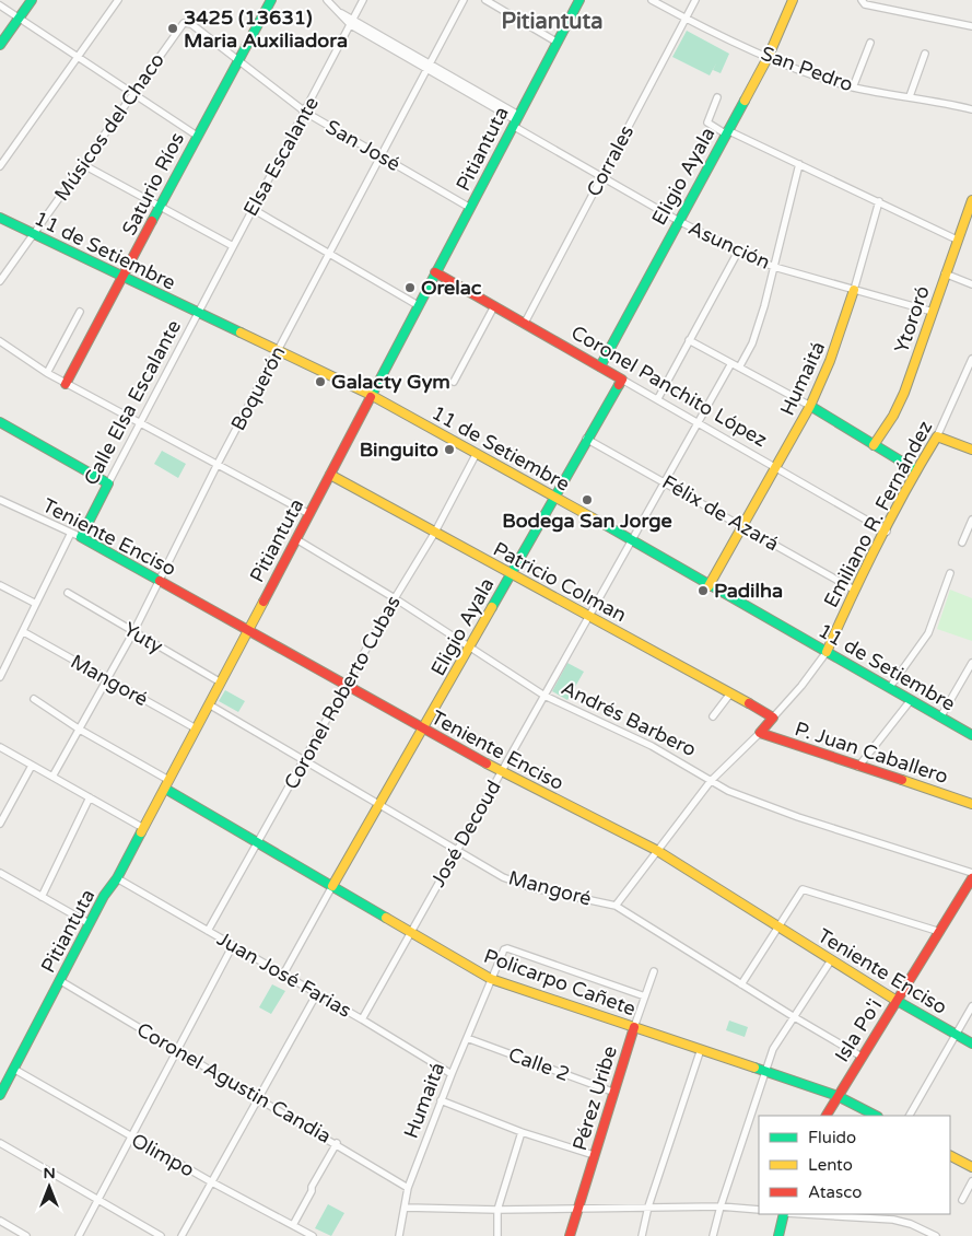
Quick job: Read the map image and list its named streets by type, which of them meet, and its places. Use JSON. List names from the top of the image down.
{
  "streets": {
    "street": [
      "San Pedro",
      "Músicos del Chaco",
      "San José",
      "Pitiantuta",
      "Elsa Escalante",
      "Corrales",
      "Eligio Ayala",
      "Saturio Ríos",
      "Asunción",
      "11 de Setiembre",
      "Ytororó",
      "Humaitá",
      "Coronel Panchito López",
      "Boquerón",
      "Calle Elsa Escalante",
      "Félix de Azará",
      "Emiliano R. Fernández",
      "Teniente Enciso",
      "Patricio Colman",
      "Yuty",
      "Mangoré",
      "Coronel Roberto Cubas",
      "Andrés Barbero",
      "P. Juan Caballero",
      "José Decoud",
      "Juan José Farias",
      "Policarpo Cañete",
      "Isla Po'i",
      "Calle 2",
      "Coronel Agustin Candia",
      "Pérez Uribe",
      "Olimpo"
    ]
  },
  "crossings": [
    ["San Pedro", "Corrales"],
    ["San Pedro", "Eligio Ayala"],
    ["Músicos del Chaco", "San José"],
    ["Músicos del Chaco", "11 de Setiembre"],
    ["San José", "Pitiantuta"],
    ["San José", "Elsa Escalante"],
    ["San José", "Saturio Ríos"],
    ["San José", "Boquerón"],
    ["Pitiantuta", "Asunción"],
    ["Pitiantuta", "11 de Setiembre"],
    ["Pitiantuta", "Coronel Panchito López"],
    ["Pitiantuta", "Teniente Enciso"],
    ["Pitiantuta", "Patricio Colman"],
    ["Pitiantuta", "Yuty"],
    ["Pitiantuta", "Mangoré"],
    ["Pitiantuta", "Andrés Barbero"],
    ["Pitiantuta", "Juan José Farias"],
    ["Pitiantuta", "Policarpo Cañete"],
    ["Pitiantuta", "Coronel Agustin Candia"],
    ["Pitiantuta", "Olimpo"],
    ["Elsa Escalante", "Asunción"],
    ["Elsa Escalante", "11 de Setiembre"],
    ["Elsa Escalante", "Calle Elsa Escalante"],
    ["Corrales", "Asunción"],
    ["Corrales", "Coronel Panchito López"],
    ["Eligio Ayala", "Asunción"],
    ["Eligio Ayala", "11 de Setiembre"],
    ["Eligio Ayala", "Coronel Panchito López"],
    ["Eligio Ayala", "Félix de Azará"],
    ["Eligio Ayala", "Teniente Enciso"],
    ["Eligio Ayala", "Patricio Colman"],
    ["Eligio Ayala", "Mangoré"],
    ["Eligio Ayala", "Andrés Barbero"],
    ["Eligio Ayala", "Juan José Farias"],
    ["Eligio Ayala", "Policarpo Cañete"],
    ["Saturio Ríos", "11 de Setiembre"],
    ["Asunción", "Ytororó"],
    ["Asunción", "Humaitá"],
    ["Asunción", "Boquerón"],
    ["11 de Setiembre", "Humaitá"],
    ["11 de Setiembre", "Boquerón"],
    ["11 de Setiembre", "Calle Elsa Escalante"],
    ["11 de Setiembre", "Emiliano R. Fernández"],
    ["11 de Setiembre", "Coronel Roberto Cubas"],
    ["11 de Setiembre", "José Decoud"],
    ["Humaitá", "Coronel Panchito López"],
    ["Humaitá", "Félix de Azará"],
    ["Humaitá", "Juan José Farias"],
    ["Humaitá", "Policarpo Cañete"],
    ["Humaitá", "Calle 2"],
    ["Humaitá", "Coronel Agustin Candia"],
    ["Humaitá", "Pérez Uribe"],
    ["Coronel Panchito López", "Emiliano R. Fernández"],
    ["Coronel Panchito López", "José Decoud"],
    ["Boquerón", "Teniente Enciso"],
    ["Boquerón", "Yuty"],
    ["Boquerón", "Mangoré"],
    ["Boquerón", "Policarpo Cañete"],
    ["Calle Elsa Escalante", "Teniente Enciso"],
    ["Félix de Azará", "Emiliano R. Fernández"],
    ["Félix de Azará", "José Decoud"],
    ["Emiliano R. Fernández", "Teniente Enciso"],
    ["Emiliano R. Fernández", "Patricio Colman"],
    ["Emiliano R. Fernández", "Mangoré"],
    ["Emiliano R. Fernández", "Andrés Barbero"],
    ["Emiliano R. Fernández", "P. Juan Caballero"],
    ["Teniente Enciso", "Coronel Roberto Cubas"],
    ["Teniente Enciso", "José Decoud"],
    ["Teniente Enciso", "Isla Po'i"],
    ["Patricio Colman", "Coronel Roberto Cubas"],
    ["Patricio Colman", "José Decoud"],
    ["Mangoré", "Coronel Roberto Cubas"],
    ["Mangoré", "José Decoud"],
    ["Mangoré", "Isla Po'i"],
    ["Coronel Roberto Cubas", "Andrés Barbero"],
    ["Coronel Roberto Cubas", "Juan José Farias"],
    ["Coronel Roberto Cubas", "Policarpo Cañete"],
    ["Andrés Barbero", "José Decoud"],
    ["José Decoud", "Juan José Farias"],
    ["José Decoud", "Policarpo Cañete"],
    ["Policarpo Cañete", "Isla Po'i"],
    ["Policarpo Cañete", "Pérez Uribe"],
    ["Calle 2", "Pérez Uribe"]
  ],
  "districts": ["Pitiantuta"],
  "places": [
    "3425 (13631) Maria Auxiliadora",
    "Orelac",
    "Galacty Gym",
    "Binguito",
    "Bodega San Jorge",
    "Padilha"
  ],
  "legend": ["Fluido", "Lento", "Atasco"],
  "north": "top"
}
